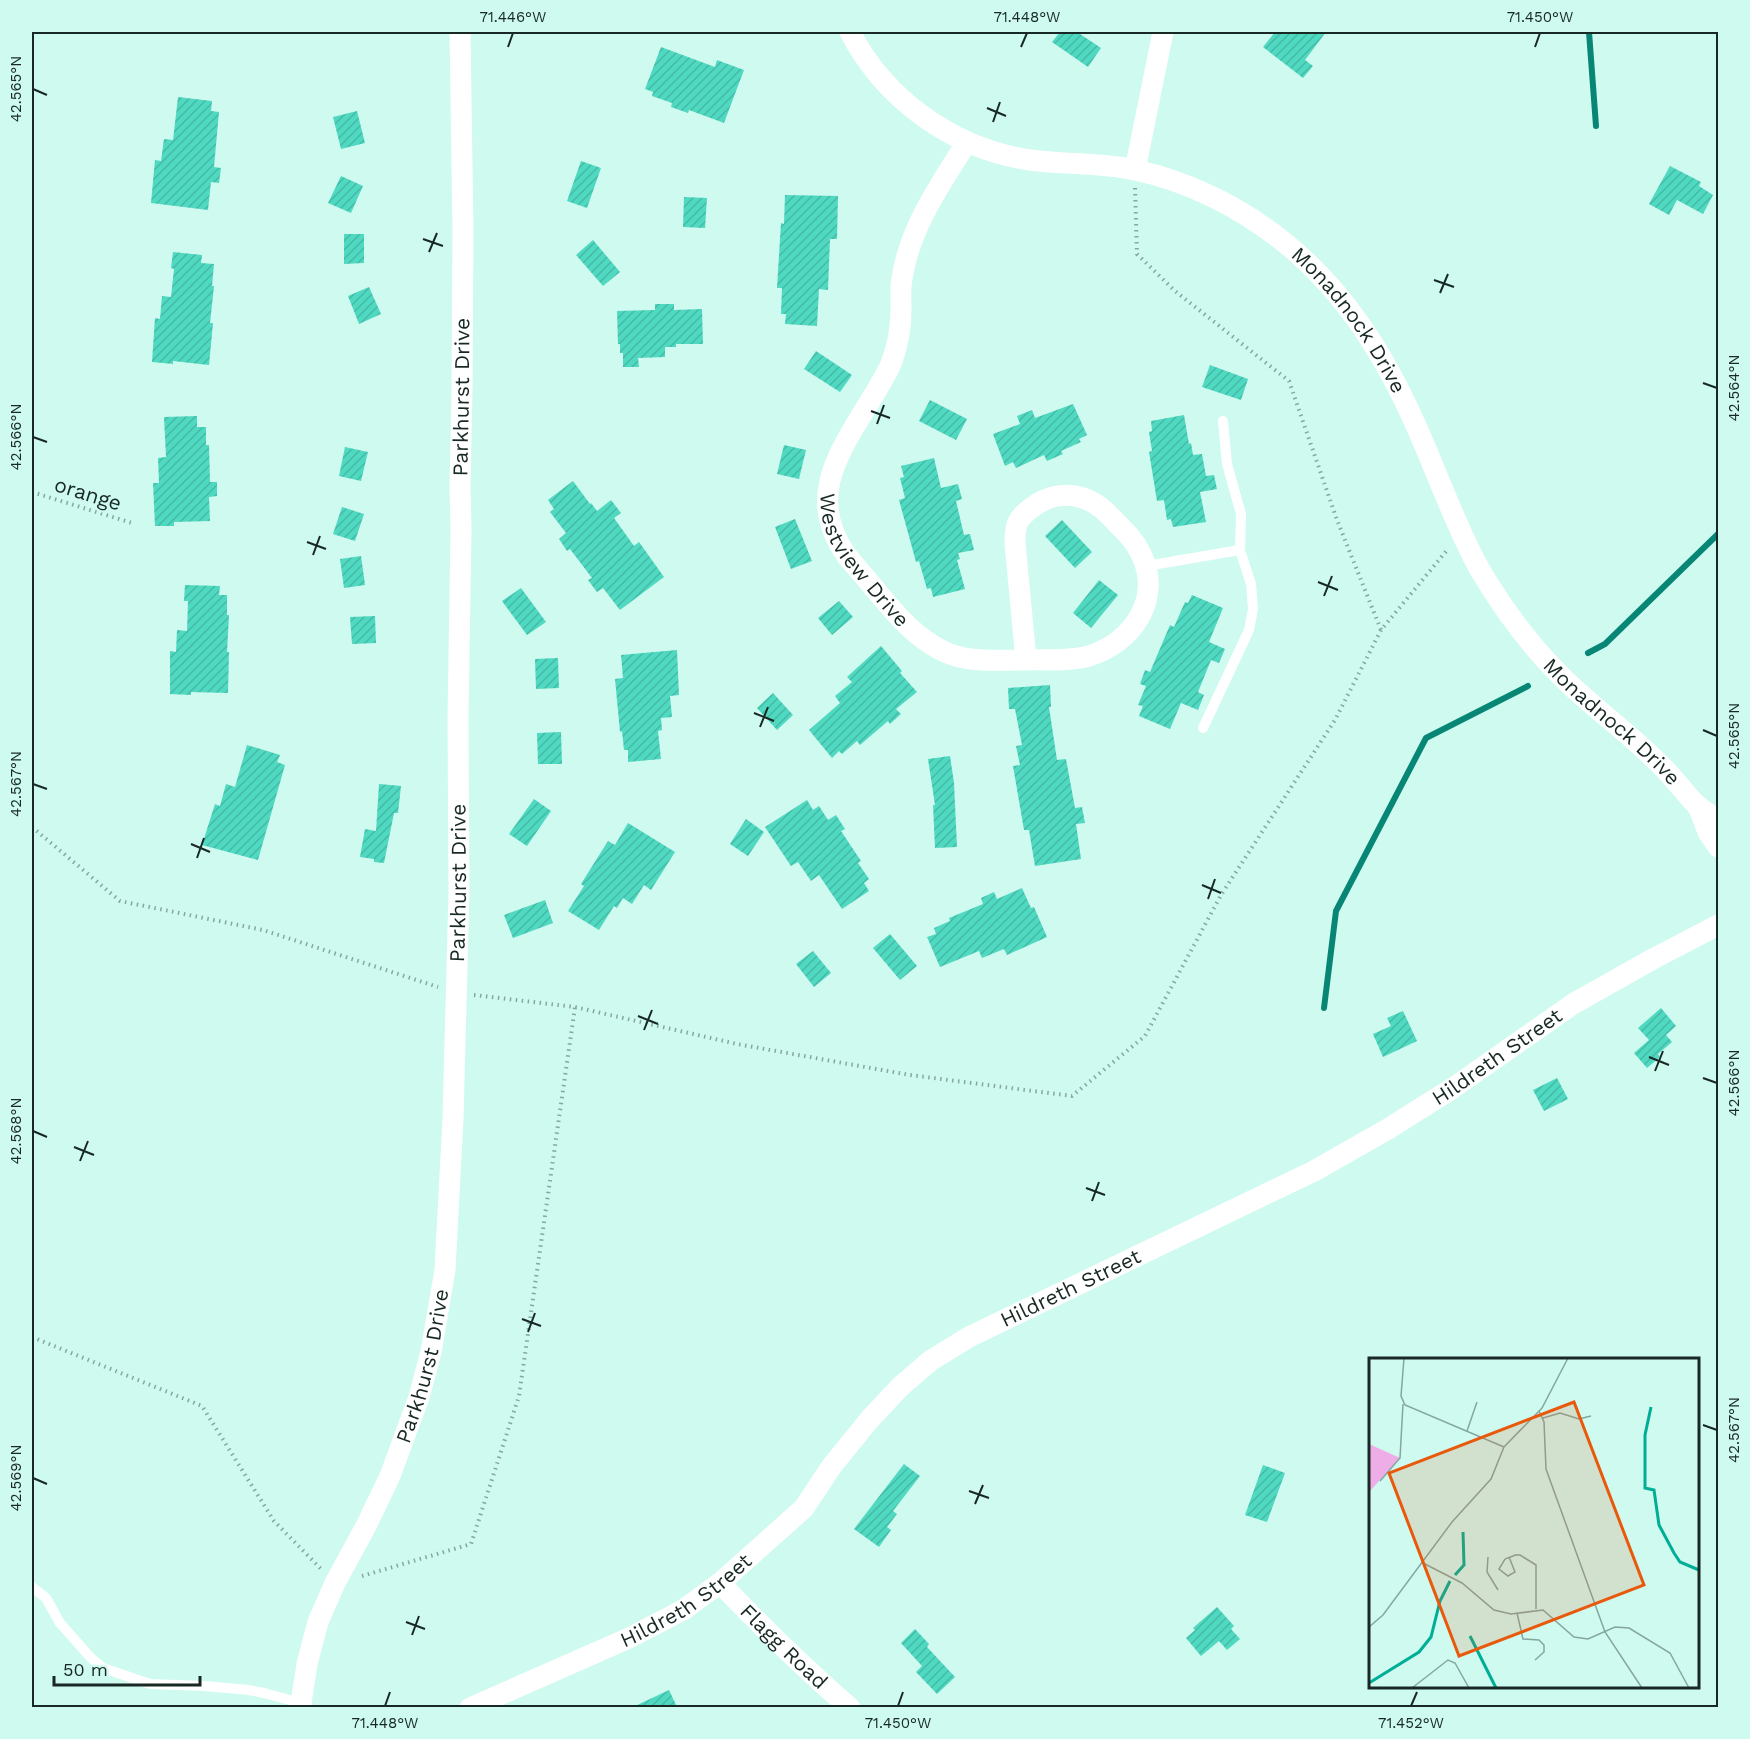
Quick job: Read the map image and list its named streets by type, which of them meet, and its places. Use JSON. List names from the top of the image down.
{
  "streets": {
    "street": [
      "Monadnock Drive",
      "Parkhurst Drive",
      "Westview Drive",
      "Hildreth Street",
      "Flagg Road"
    ],
    "path": ["orange"]
  },
  "crossings": [
    ["Monadnock Drive", "Westview Drive"],
    ["Hildreth Street", "Flagg Road"]
  ],
  "scale_bar": "50 m",
  "coordinates": [
    "71.446°W",
    "71.448°W",
    "71.450°W",
    "42.565°N",
    "42.564°N",
    "42.566°N",
    "42.567°N",
    "42.568°N",
    "42.569°N",
    "71.452°W"
  ]
}
